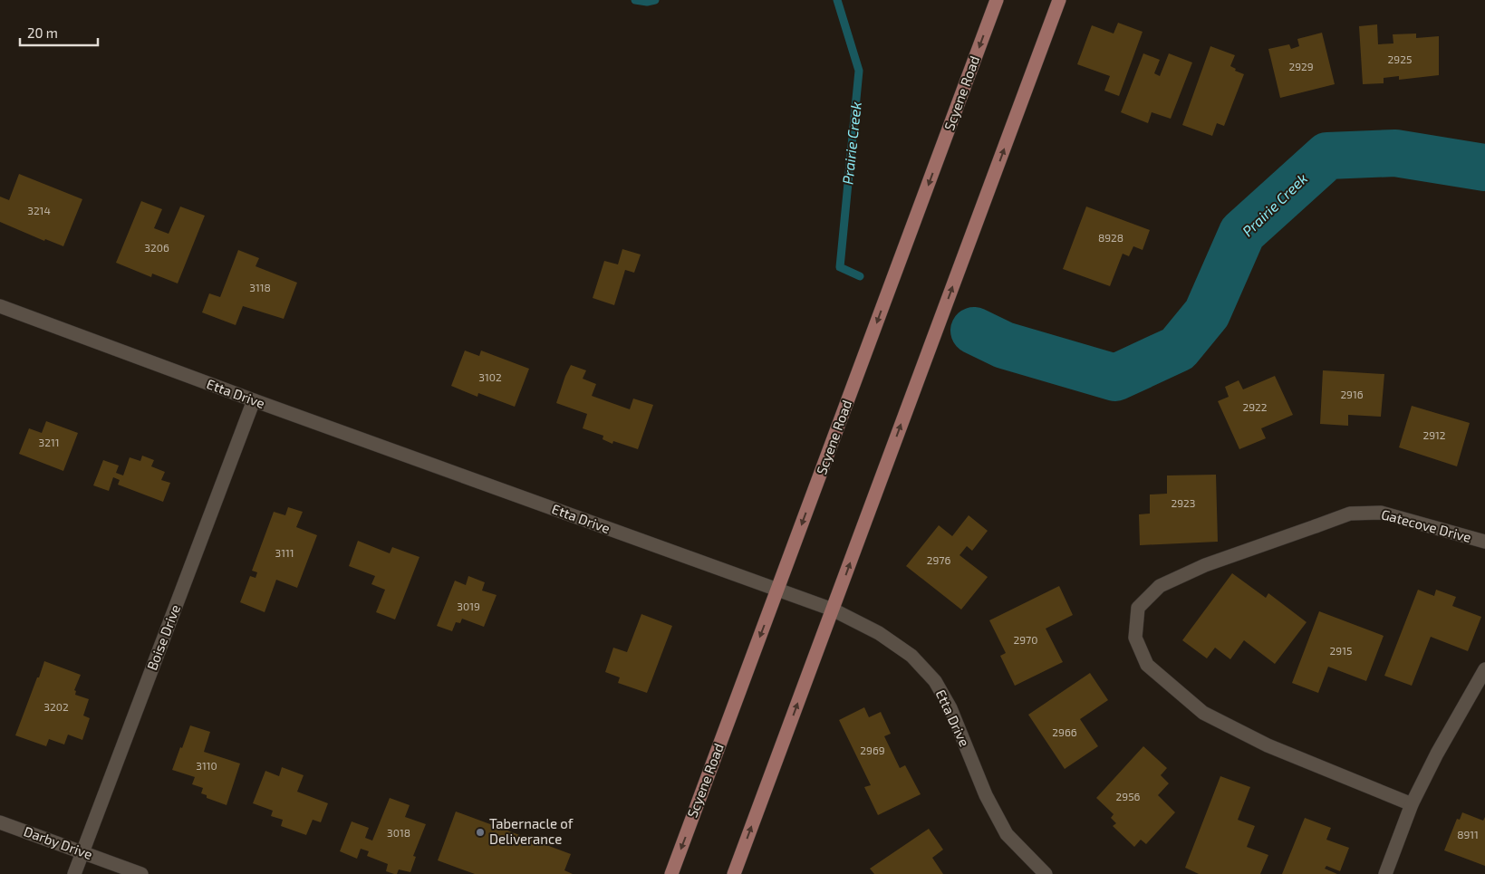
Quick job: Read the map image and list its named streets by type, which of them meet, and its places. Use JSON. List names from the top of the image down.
{
  "streets": {
    "main road": ["Scyene Road"],
    "street": [
      "Etta Drive",
      "Gatecove Drive",
      "Boise Drive",
      "Darby Drive"
    ]
  },
  "crossings": [
    ["Scyene Road", "Etta Drive"],
    ["Etta Drive", "Boise Drive"],
    ["Boise Drive", "Darby Drive"]
  ],
  "water": ["Prairie Creek"],
  "places": ["Tabernacle of Deliverance"],
  "house_numbers": [
    "2925",
    "2929",
    "3214",
    "8928",
    "3206",
    "3118",
    "3102",
    "2916",
    "2922",
    "2912",
    "3211",
    "2923",
    "3111",
    "2976",
    "3019",
    "2970",
    "2915",
    "3202",
    "2966",
    "2969",
    "3110",
    "2956",
    "3018",
    "8911"
  ],
  "scale_bar": "20 m"
}
